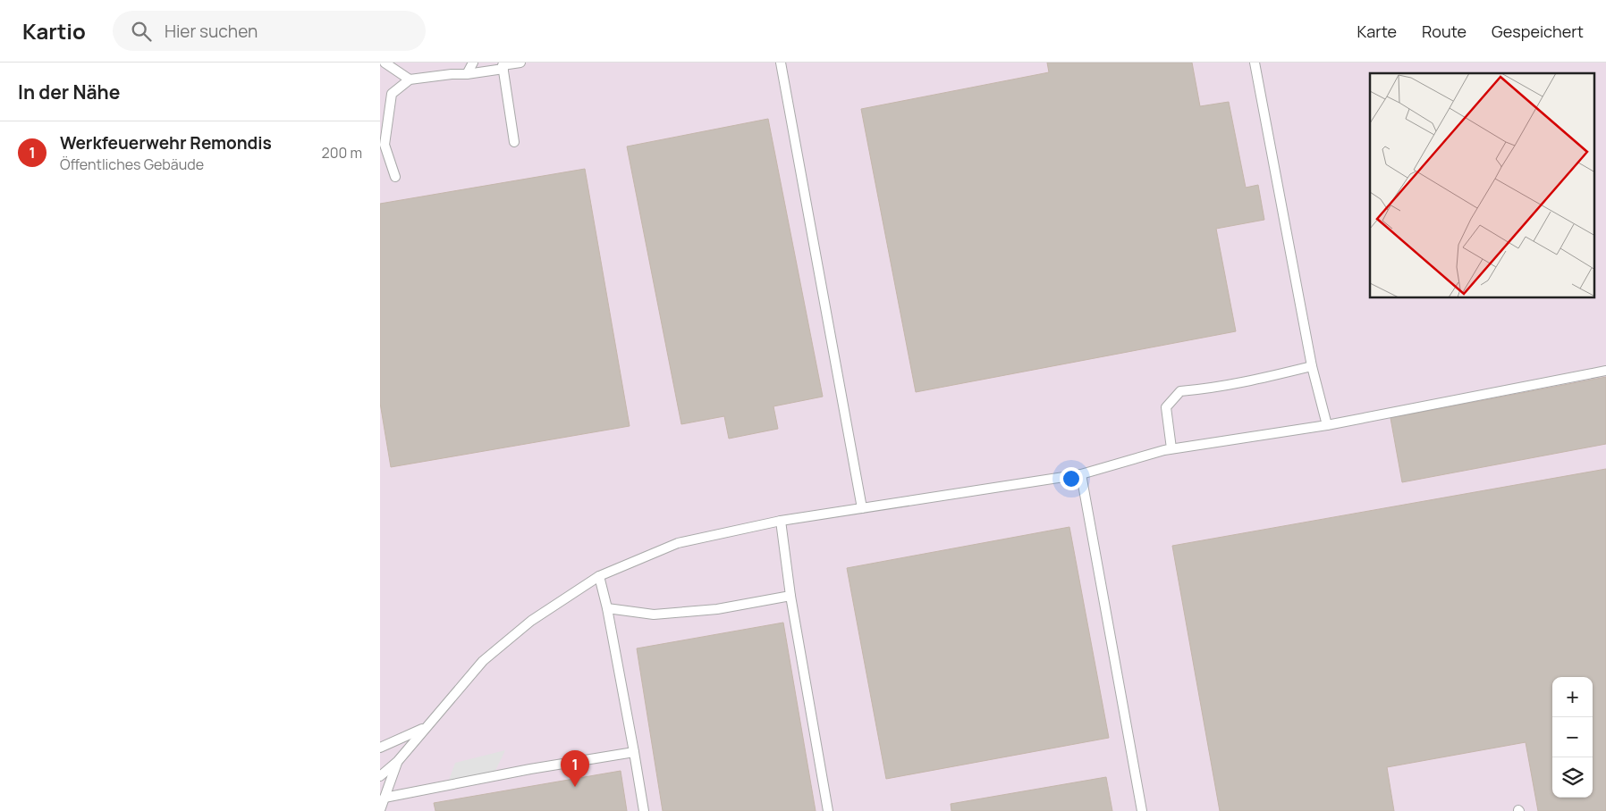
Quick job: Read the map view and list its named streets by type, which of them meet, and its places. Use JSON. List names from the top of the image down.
{
  "page": {
    "header": "Kartio",
    "search": "Hier suchen",
    "nav": ["Karte", "Route", "Gespeichert"],
    "heading": "In der Nähe",
    "list": [
      {
        "mark": "1",
        "name": "Werkfeuerwehr Remondis",
        "note": "Öffentliches Gebäude",
        "value": "200 m"
      }
    ],
    "map_buttons": ["+", "−"],
    "pins": "1"
  }
}
